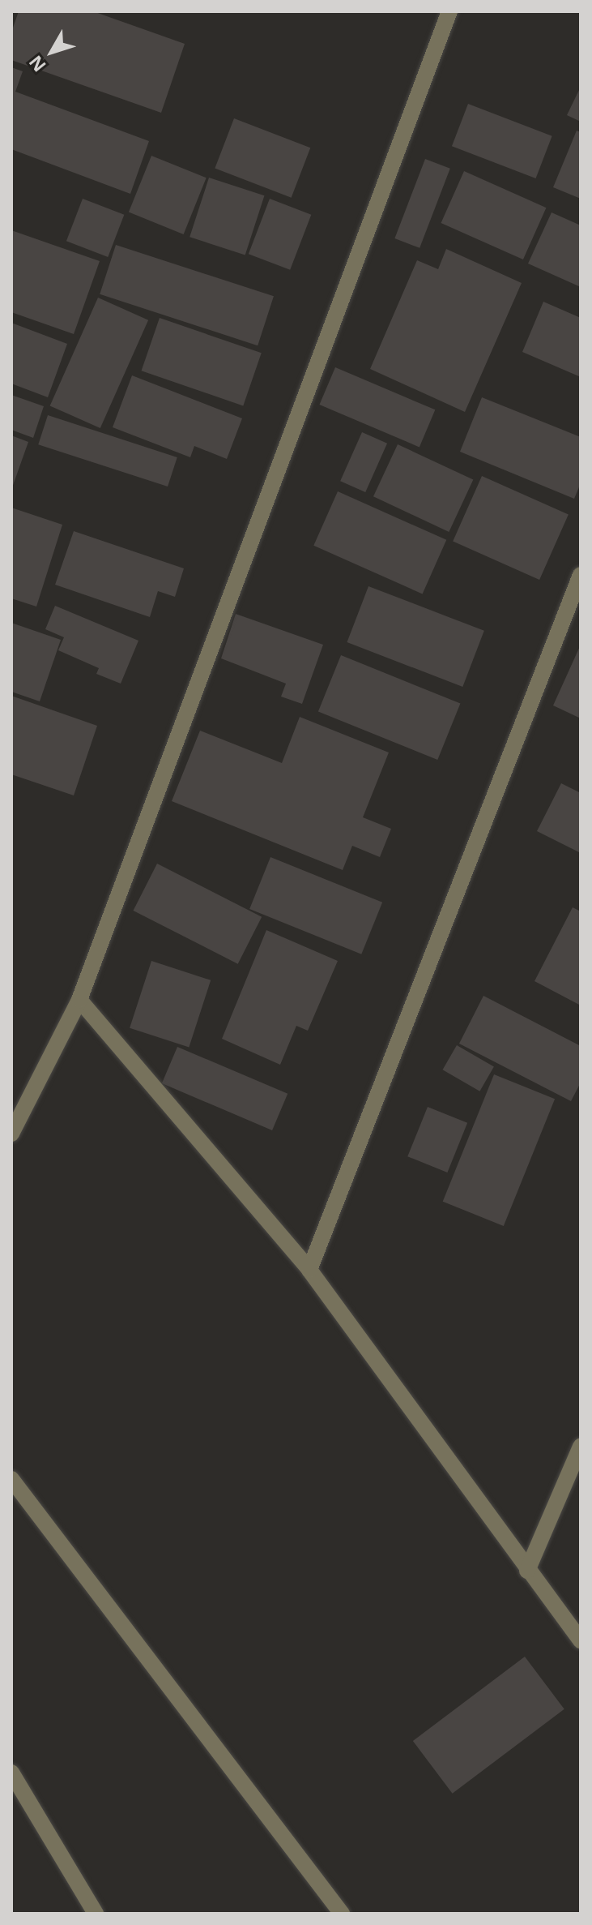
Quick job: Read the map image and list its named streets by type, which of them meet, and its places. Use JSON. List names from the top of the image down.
{
  "north": "bottom left"
}
